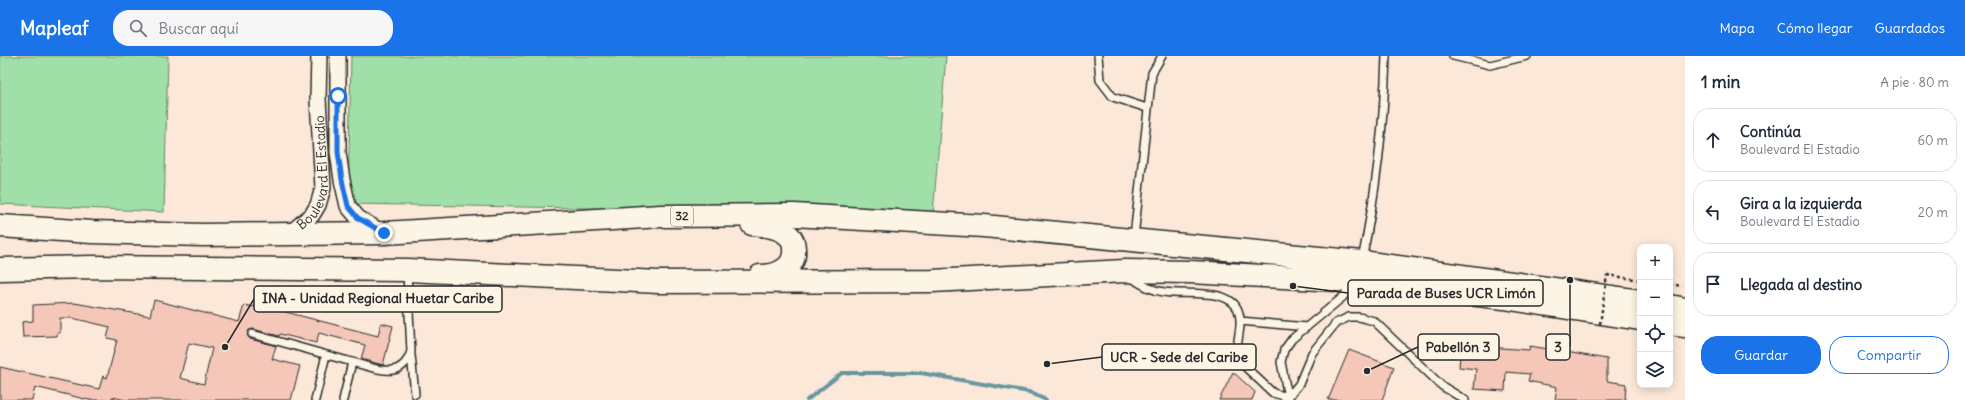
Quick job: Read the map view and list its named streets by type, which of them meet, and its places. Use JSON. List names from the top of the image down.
{
  "streets": {
    "highway": ["32"],
    "street": ["Boulevard El Estadio"]
  },
  "crossings": [
    ["Boulevard El Estadio", "32"]
  ],
  "places": [
    "3",
    "Parada de Buses UCR Limón",
    "INA - Unidad Regional Huetar Caribe",
    "UCR - Sede del Caribe",
    "Pabellón 3"
  ],
  "page": {
    "header": "Mapleaf",
    "search": "Buscar aquí",
    "nav": ["Mapa", "Cómo llegar", "Guardados"],
    "heading": ["1 min", "A pie · 80 m"],
    "list": [
      ["Continúa", "Boulevard El Estadio", "60 m"],
      ["Gira a la izquierda", "Boulevard El Estadio", "20 m"],
      "Llegada al destino"
    ],
    "map_buttons": ["+", "−"],
    "buttons": ["Guardar", "Compartir"]
  }
}
